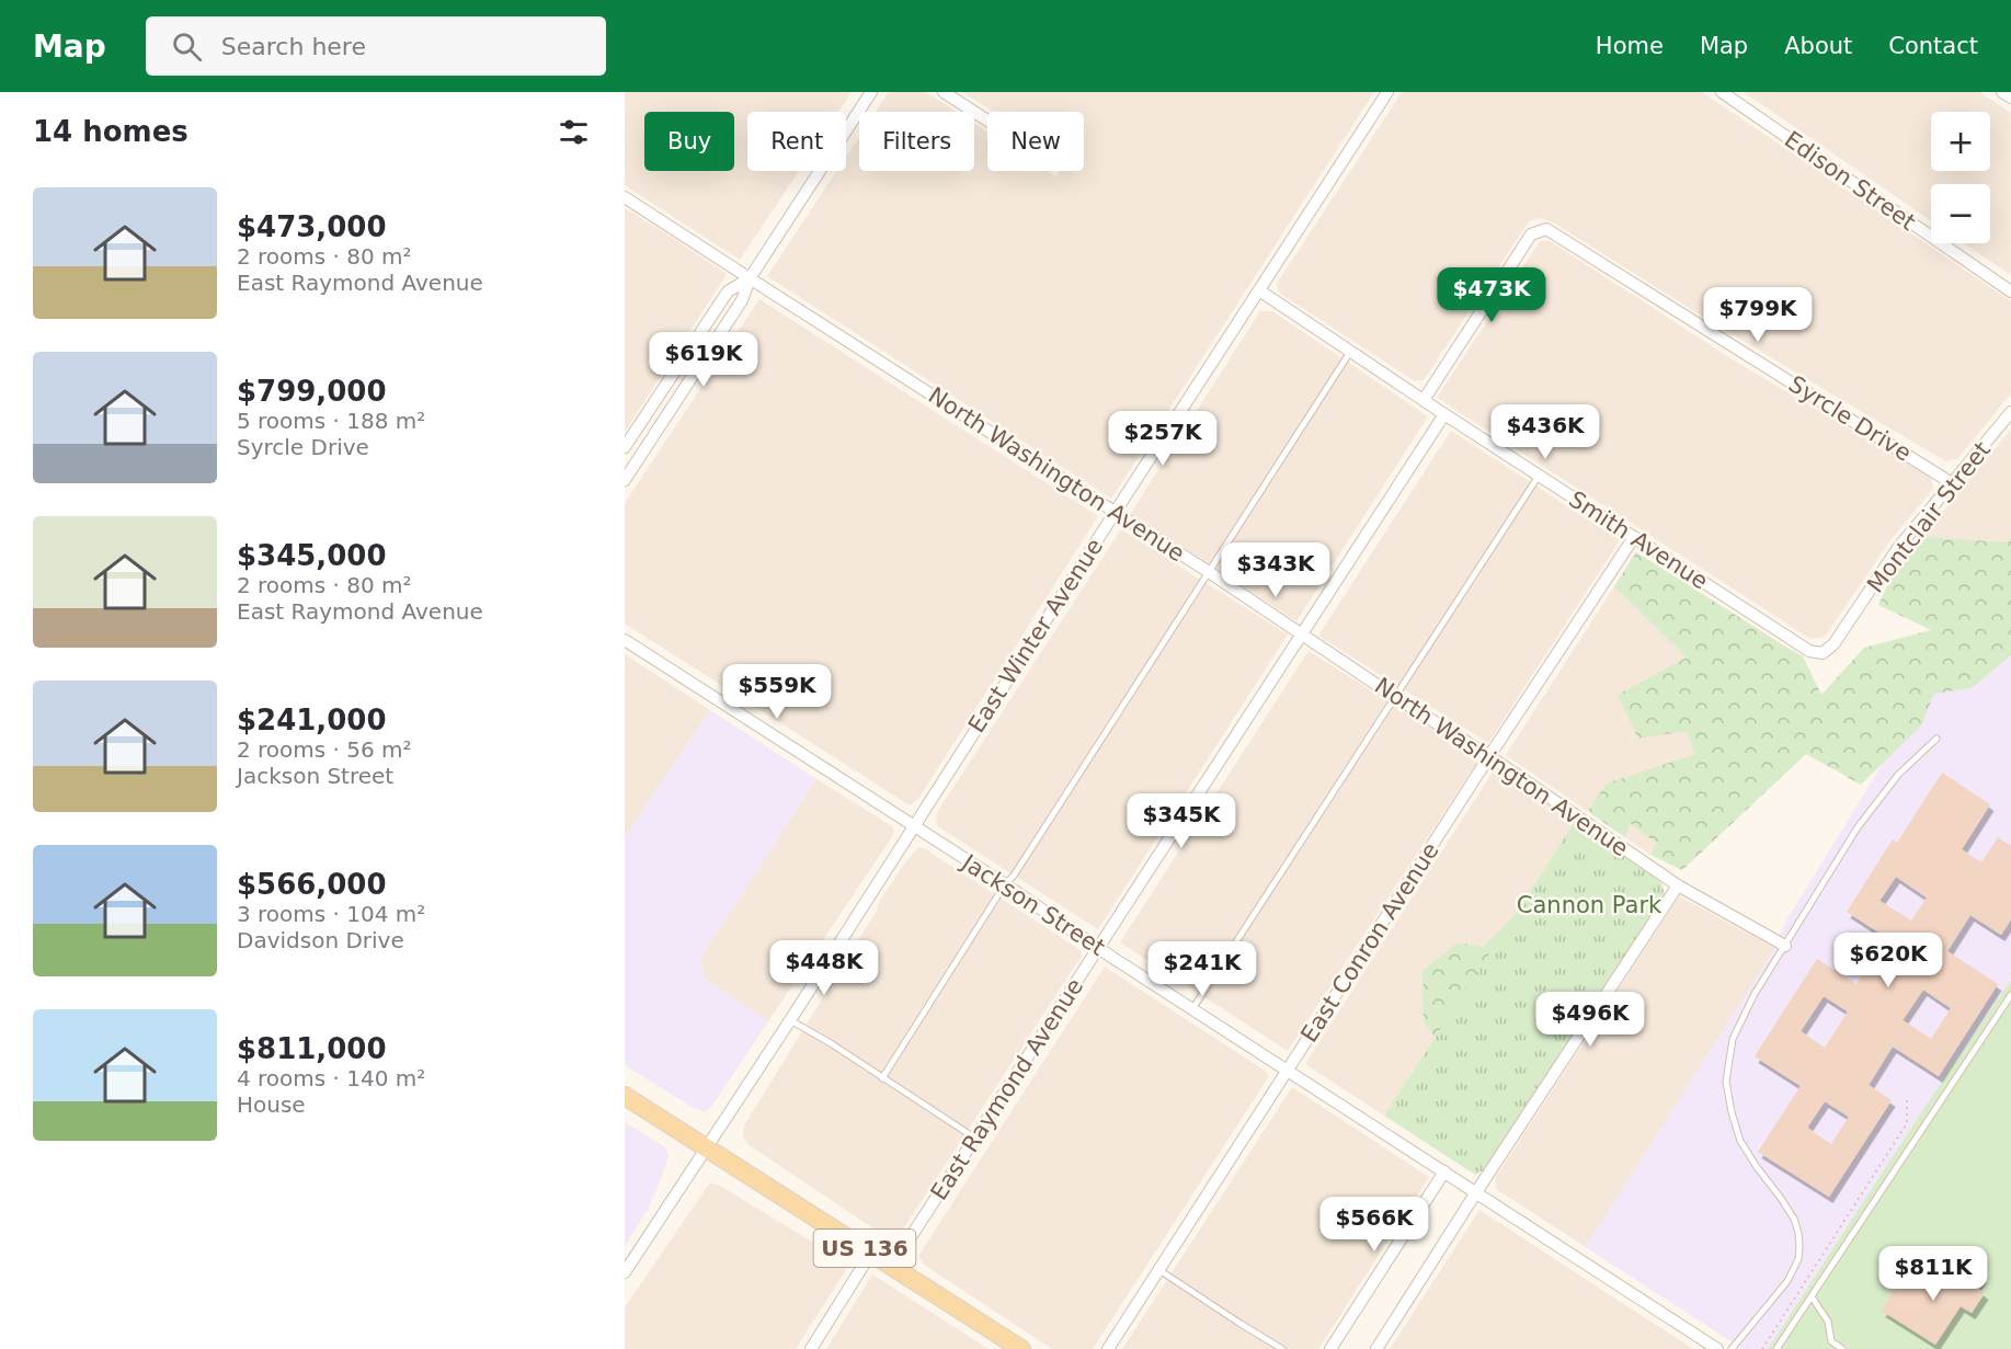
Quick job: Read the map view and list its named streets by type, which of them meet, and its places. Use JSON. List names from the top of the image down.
{
  "streets": {
    "main road": ["US 136"],
    "street": [
      "Edison Street",
      "Syrcle Drive",
      "North Washington Avenue",
      "Montclair Street",
      "Smith Avenue",
      "East Winter Avenue",
      "Jackson Street",
      "East Conron Avenue",
      "East Raymond Avenue"
    ]
  },
  "crossings": [
    ["Syrcle Drive", "Montclair Street"],
    ["Syrcle Drive", "Smith Avenue"],
    ["North Washington Avenue", "East Winter Avenue"],
    ["North Washington Avenue", "East Conron Avenue"],
    ["North Washington Avenue", "East Raymond Avenue"],
    ["Montclair Street", "Smith Avenue"],
    ["Smith Avenue", "East Winter Avenue"],
    ["Smith Avenue", "East Conron Avenue"],
    ["Smith Avenue", "East Raymond Avenue"],
    ["East Winter Avenue", "Jackson Street"],
    ["East Winter Avenue", "US 136"],
    ["Jackson Street", "East Conron Avenue"],
    ["Jackson Street", "East Raymond Avenue"],
    ["East Raymond Avenue", "US 136"]
  ],
  "parks": ["Cannon Park"],
  "page": {
    "header": "Map",
    "search": "Search here",
    "nav": [
      "Home",
      "Map",
      "About",
      "Contact"
    ],
    "heading": "14 homes",
    "map_buttons": ["+", "−"],
    "chip": [
      "Buy",
      "Rent",
      "Filters",
      "New"
    ],
    "list": [
      {
        "name": "$473,000",
        "note": "2 rooms · 80 m² · East Raymond Avenue"
      },
      {
        "name": "$799,000",
        "note": "5 rooms · 188 m² · Syrcle Drive"
      },
      {
        "name": "$345,000",
        "note": "2 rooms · 80 m² · East Raymond Avenue"
      },
      {
        "name": "$241,000",
        "note": "2 rooms · 56 m² · Jackson Street"
      },
      {
        "name": "$566,000",
        "note": "3 rooms · 104 m² · Davidson Drive"
      },
      {
        "name": "$811,000",
        "note": "4 rooms · 140 m² · House"
      }
    ],
    "price": [
      "$473K",
      "$799K",
      "$619K",
      "$436K",
      "$257K",
      "$343K",
      "$559K",
      "$345K",
      "$620K",
      "$448K",
      "$241K",
      "$496K",
      "$566K",
      "$811K"
    ]
  }
}
